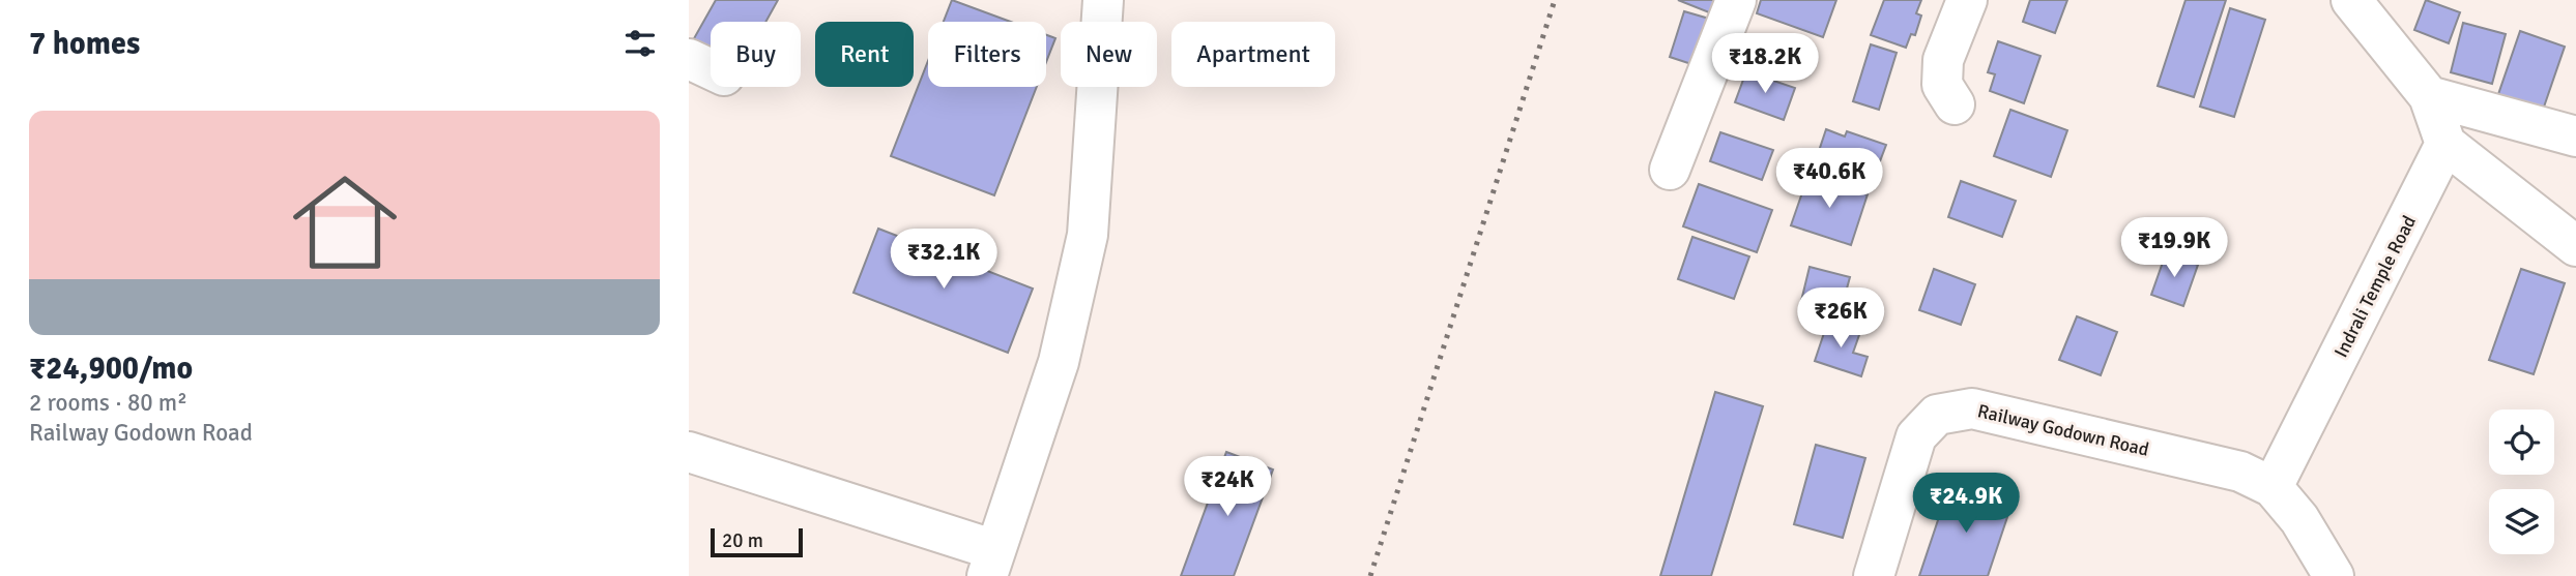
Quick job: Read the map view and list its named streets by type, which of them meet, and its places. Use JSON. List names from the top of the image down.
{
  "streets": {
    "street": ["Indrali Temple Road", "Railway Godown Road"]
  },
  "crossings": [
    ["Indrali Temple Road", "Railway Godown Road"]
  ],
  "scale_bar": "20 m",
  "page": {
    "heading": "7 homes",
    "chip": [
      "Buy",
      "Rent",
      "Filters",
      "New",
      "Apartment"
    ],
    "price": [
      "₹18.2K",
      "₹40.6K",
      "₹19.9K",
      "₹32.1K",
      "₹26K",
      "₹24K",
      "₹24.9K"
    ],
    "list": [
      {
        "name": "₹24,900/mo",
        "note": "2 rooms · 80 m² · Railway Godown Road"
      }
    ],
    "scale": "20 m"
  }
}
